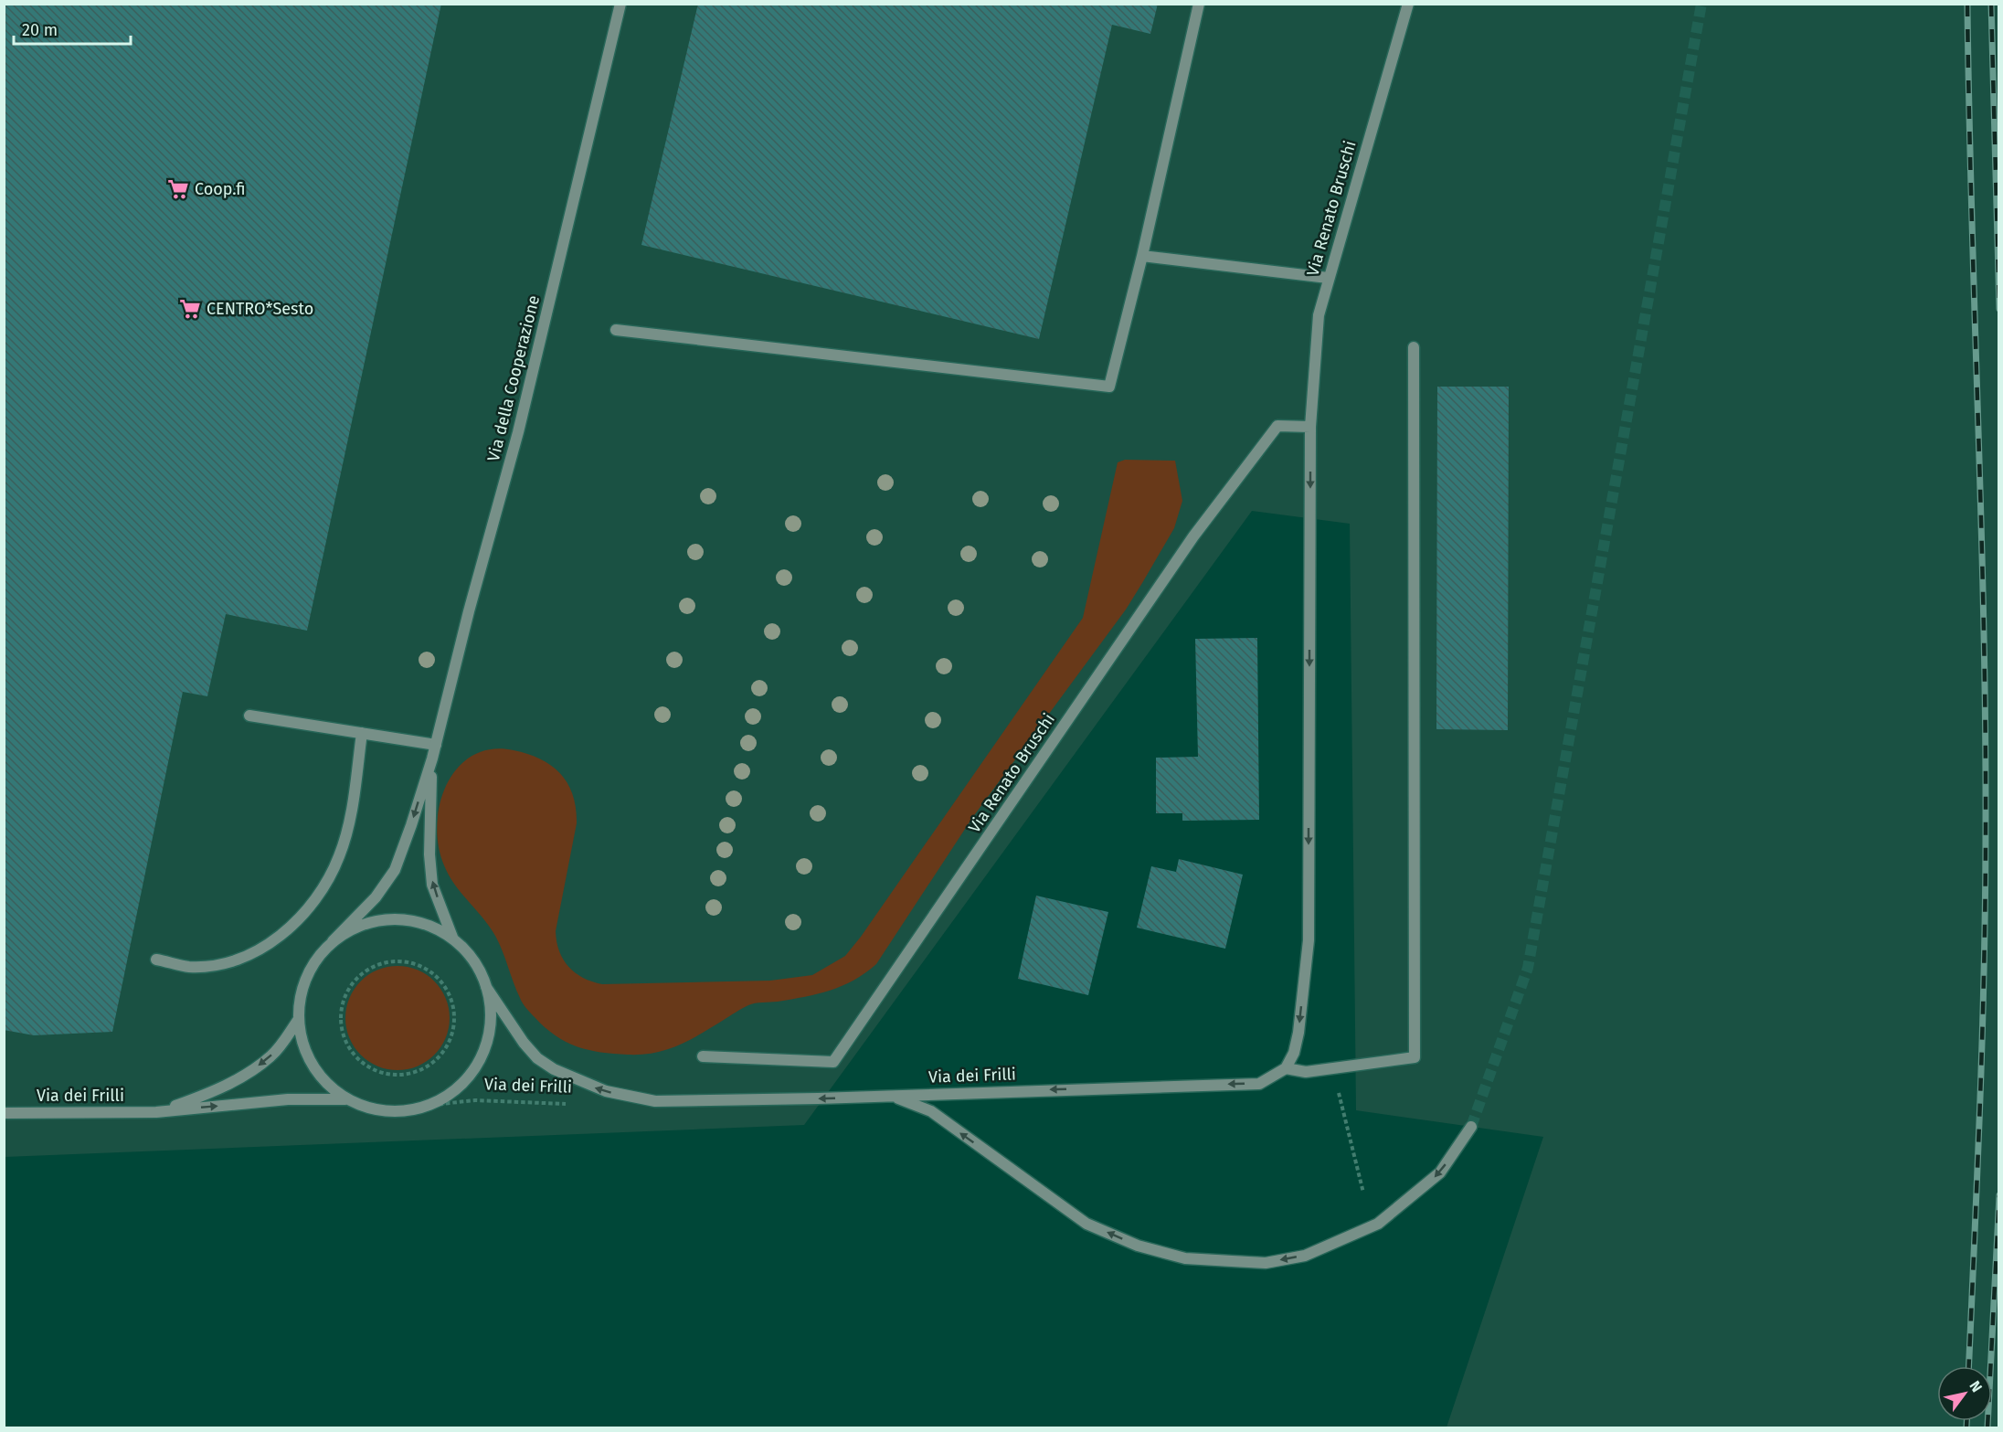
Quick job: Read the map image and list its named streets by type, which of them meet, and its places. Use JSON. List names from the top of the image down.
{
  "streets": {
    "street": ["Via Renato Bruschi", "Via della Cooperazione", "Via dei Frilli"]
  },
  "crossings": [
    ["Via Renato Bruschi", "Via dei Frilli"],
    ["Via della Cooperazione", "Via dei Frilli"]
  ],
  "places": {
    "supermarket": ["Coop.fi", "CENTRO*Sesto"]
  },
  "scale_bar": "20 m",
  "north": "top right"
}
